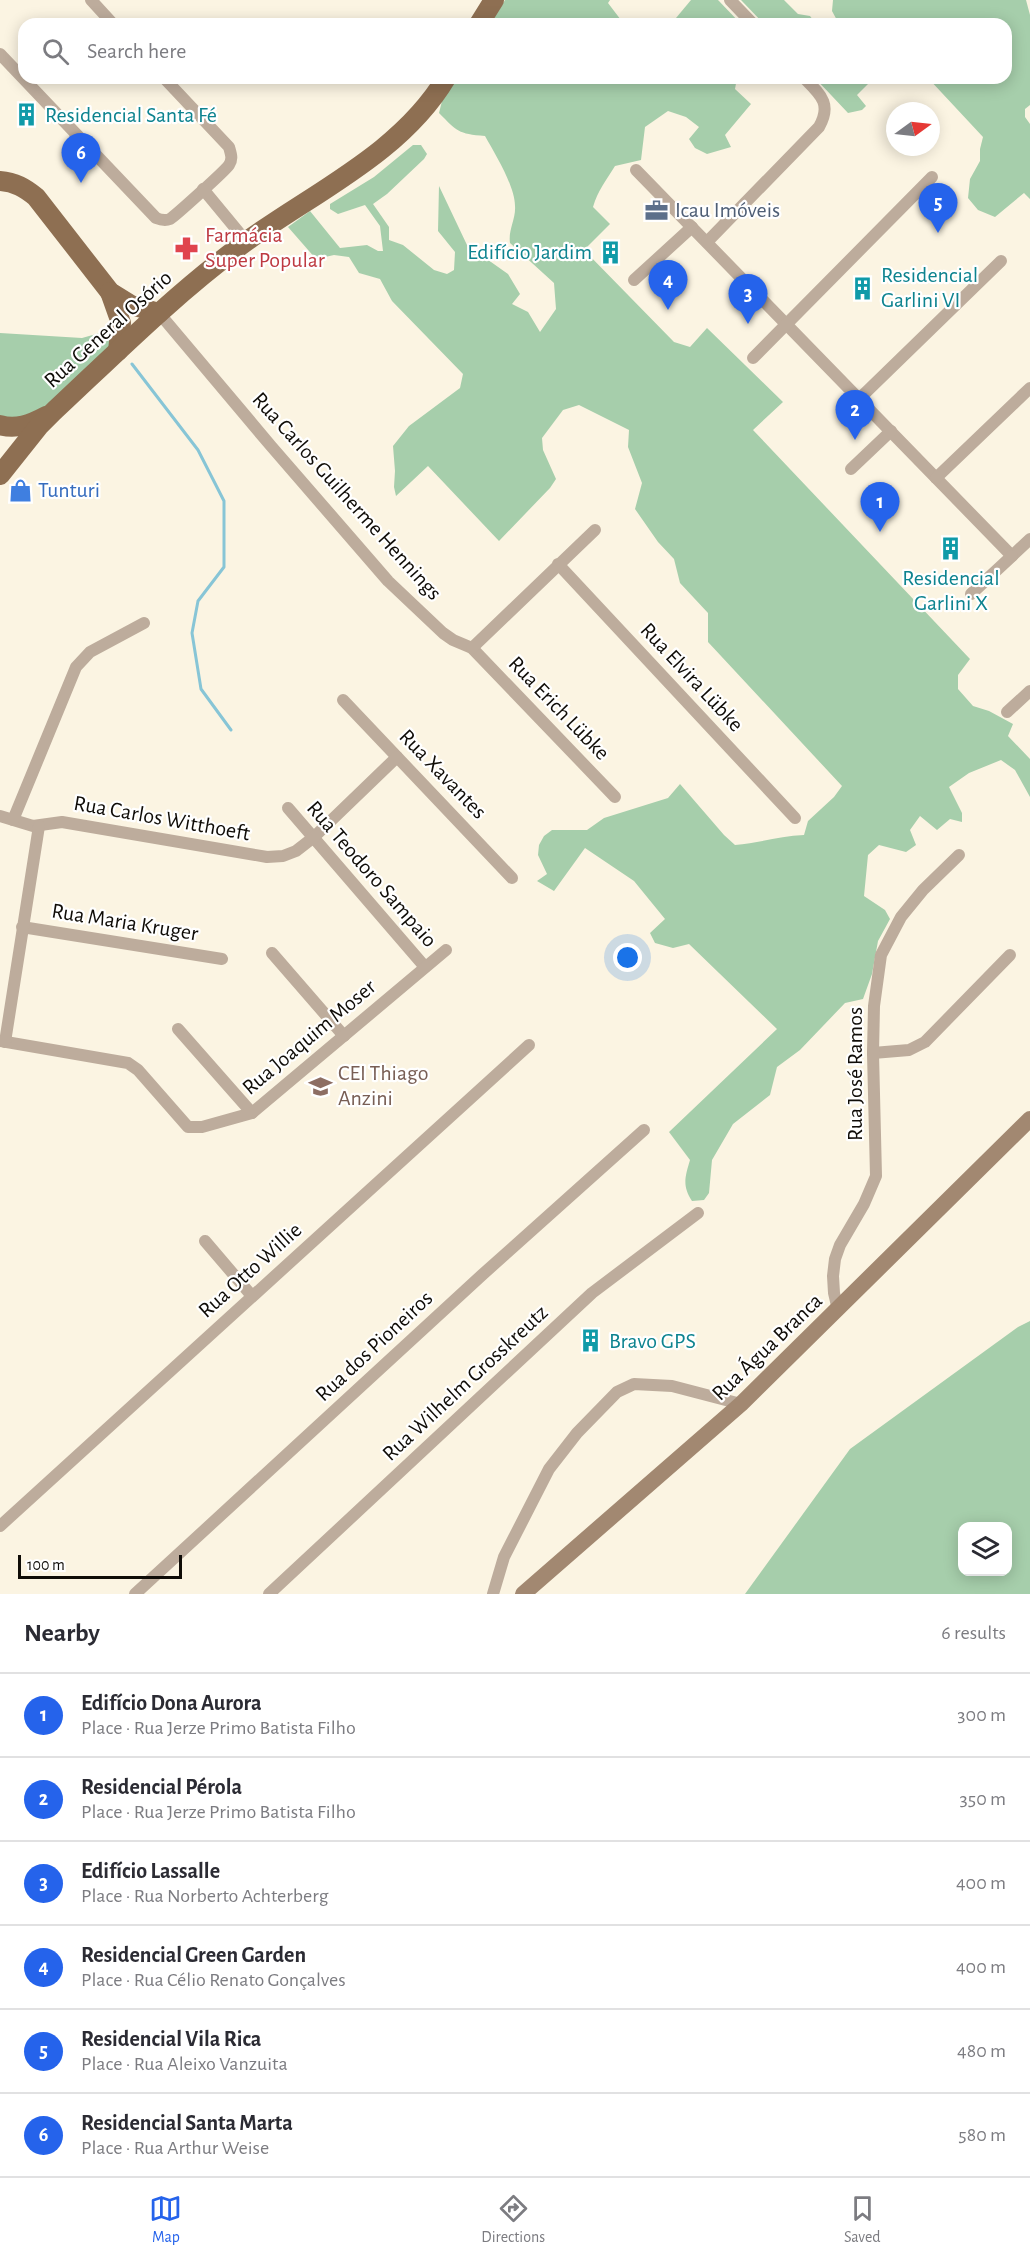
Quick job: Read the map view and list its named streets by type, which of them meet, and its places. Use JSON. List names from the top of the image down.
{
  "streets": {
    "main road": ["Rua General Osório"],
    "street": [
      "Rua Carlos Guilherme Hennings",
      "Rua Elvira Lübke",
      "Rua Erich Lübke",
      "Rua Xavantes",
      "Rua Carlos Witthoeft",
      "Rua Teodoro Sampaio",
      "Rua Maria Kruger",
      "Rua Joaquim Moser",
      "Rua José Ramos",
      "Rua Otto Willie",
      "Rua dos Pioneiros",
      "Rua Água Branca",
      "Rua Wilhelm Grosskreutz"
    ]
  },
  "crossings": [
    ["Rua General Osório", "Rua Carlos Guilherme Hennings"],
    ["Rua Carlos Guilherme Hennings", "Rua Erich Lübke"],
    ["Rua Xavantes", "Rua Carlos Witthoeft"],
    ["Rua Carlos Witthoeft", "Rua Teodoro Sampaio"],
    ["Rua Teodoro Sampaio", "Rua Joaquim Moser"],
    ["Rua José Ramos", "Rua Água Branca"]
  ],
  "places": {
    "building": [
      "Residencial Santa Fé",
      "Edifício Jardim",
      "Residencial Garlini VI",
      "Residencial Garlini X",
      "Bravo GPS"
    ],
    "office": ["Icau Imóveis"],
    "pharmacy": ["Farmácia Super Popular"],
    "shop": ["Tunturi"],
    "school or university": ["CEI Thiago Anzini"]
  },
  "scale_bar": "100 m",
  "north": "right",
  "page": {
    "search": "Search here",
    "pins": [
      "6",
      "5",
      "4",
      "3",
      "2",
      "1"
    ],
    "scale": "100 m",
    "heading": ["Nearby", "6 results"],
    "list": [
      {
        "mark": "1",
        "name": "Edifício Dona Aurora",
        "note": "Place · Rua Jerze Primo Batista Filho",
        "value": "300 m"
      },
      {
        "mark": "2",
        "name": "Residencial Pérola",
        "note": "Place · Rua Jerze Primo Batista Filho",
        "value": "350 m"
      },
      {
        "mark": "3",
        "name": "Edifício Lassalle",
        "note": "Place · Rua Norberto Achterberg",
        "value": "400 m"
      },
      {
        "mark": "4",
        "name": "Residencial Green Garden",
        "note": "Place · Rua Célio Renato Gonçalves",
        "value": "400 m"
      },
      {
        "mark": "5",
        "name": "Residencial Vila Rica",
        "note": "Place · Rua Aleixo Vanzuita",
        "value": "480 m"
      },
      {
        "mark": "6",
        "name": "Residencial Santa Marta",
        "note": "Place · Rua Arthur Weise",
        "value": "580 m"
      }
    ],
    "nav": ["Map", "Directions", "Saved"]
  }
}
